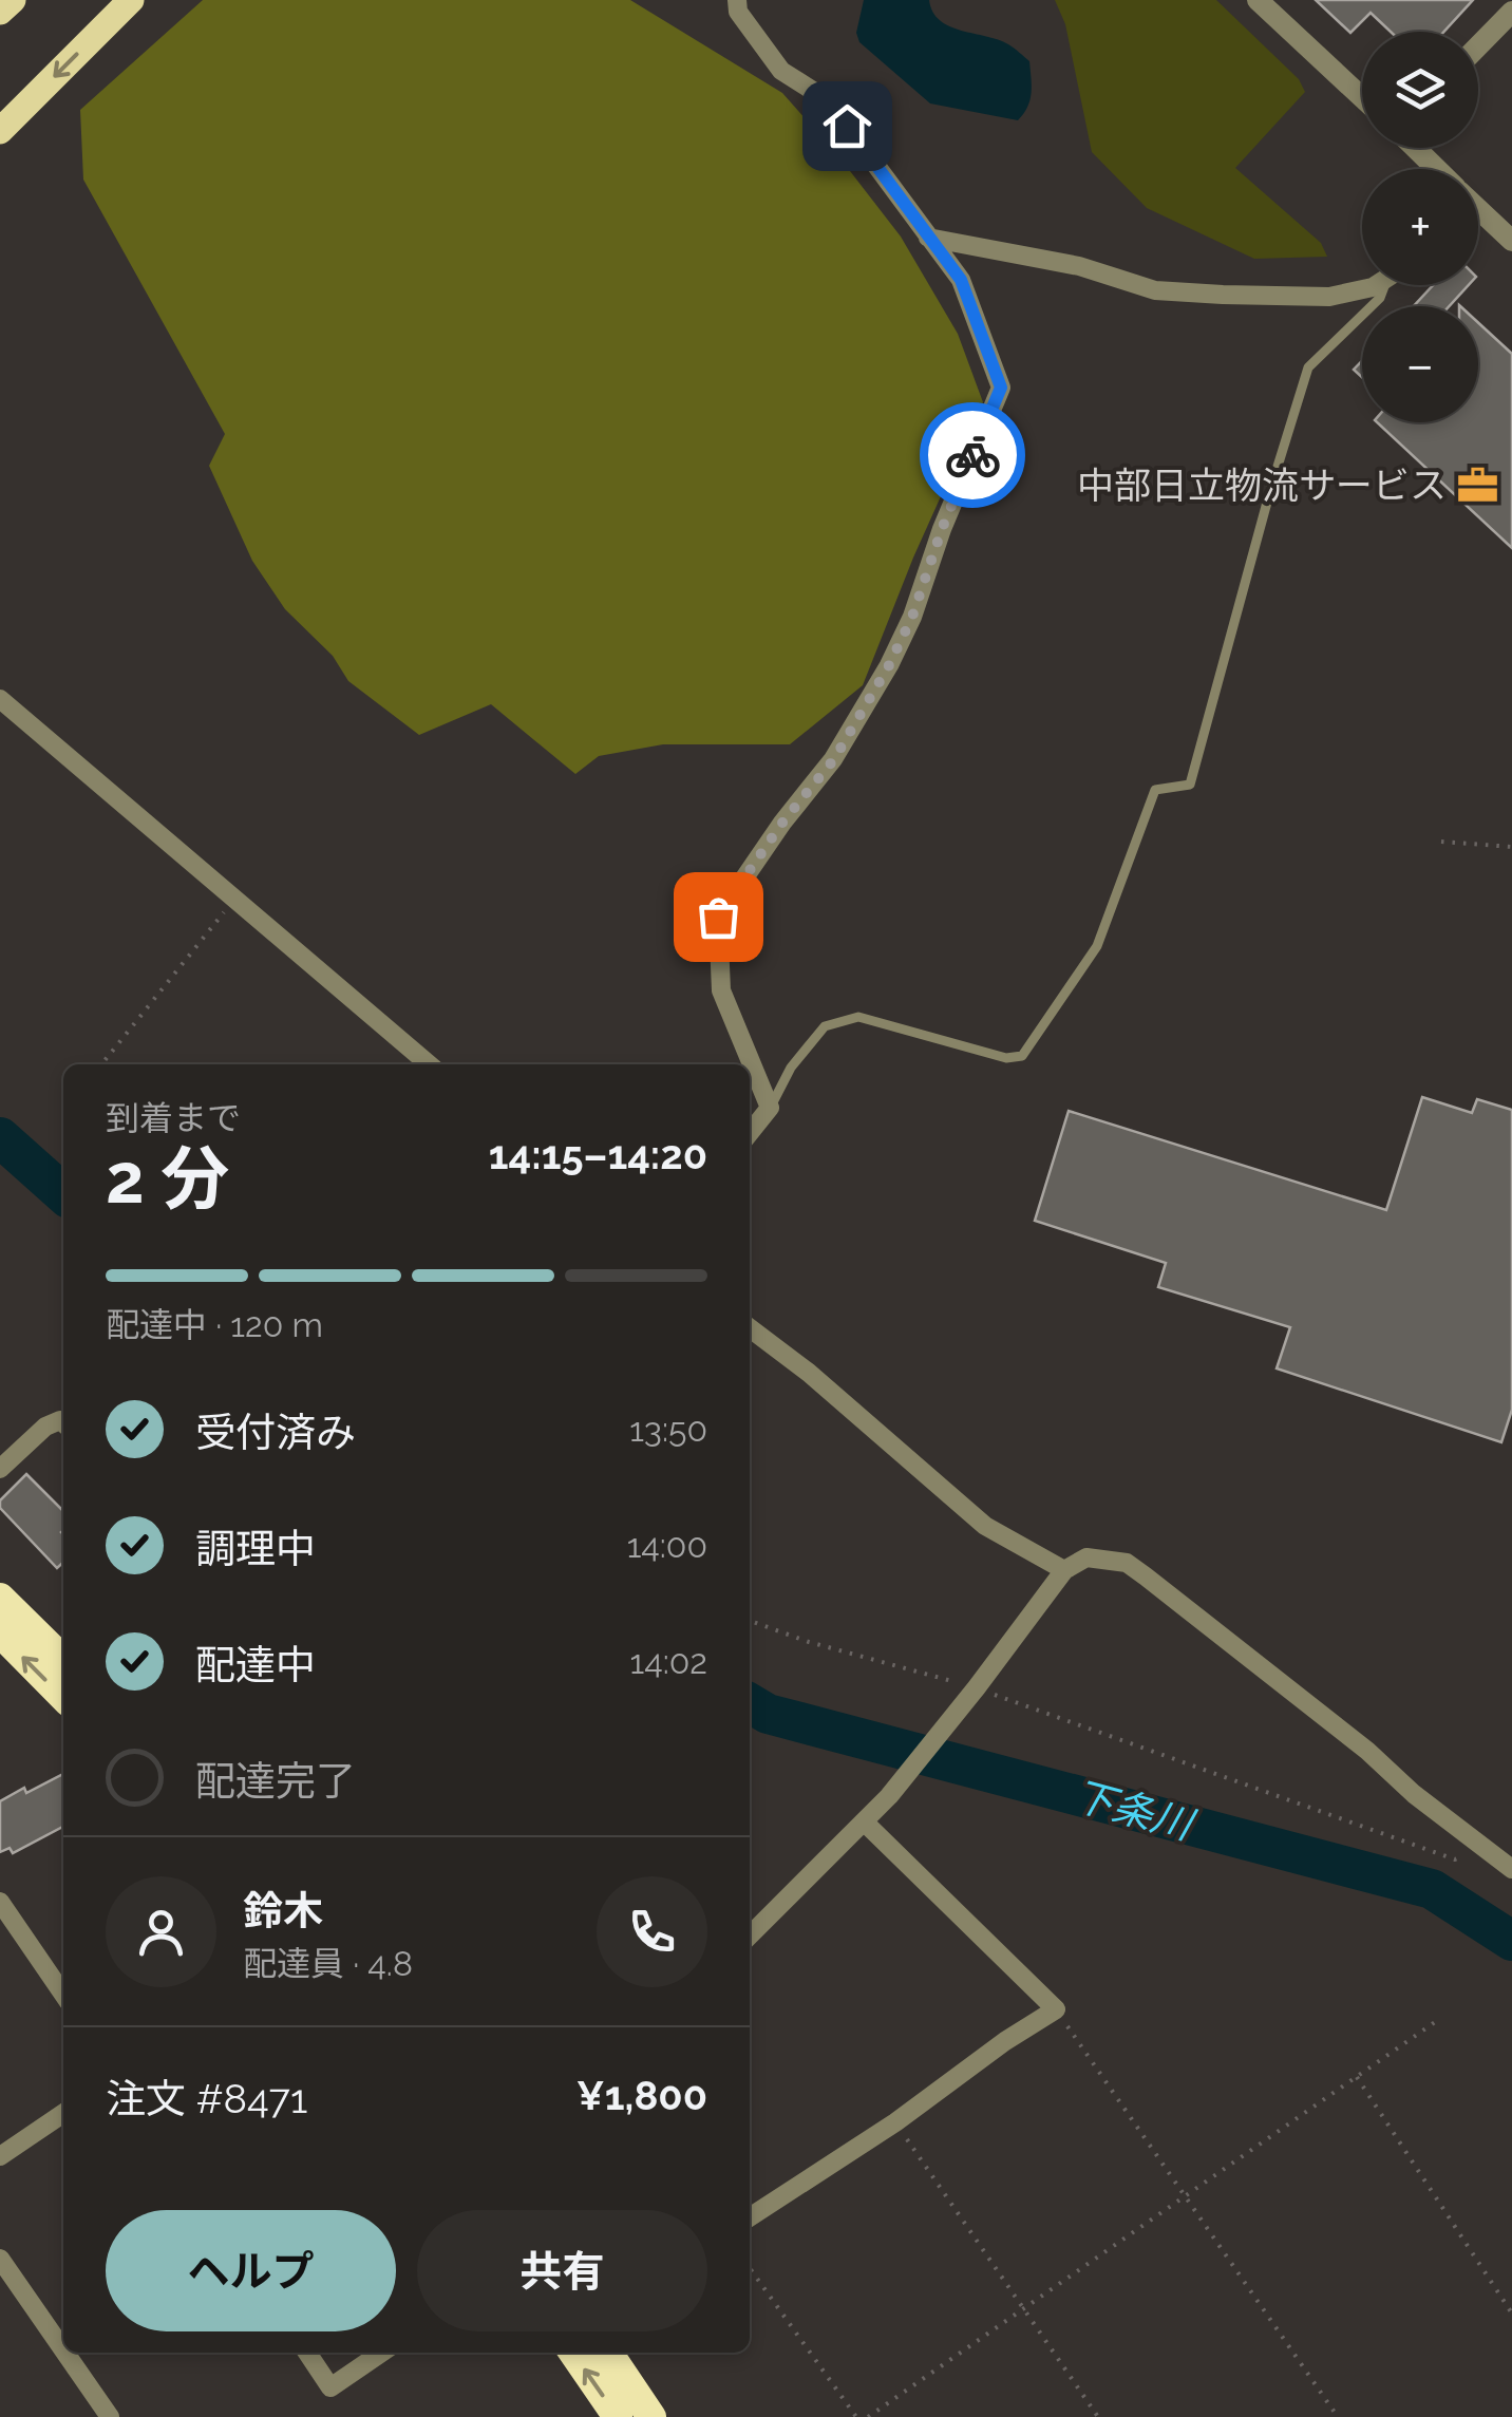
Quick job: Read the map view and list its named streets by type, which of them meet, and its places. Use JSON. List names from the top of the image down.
{
  "water": ["下条川"],
  "places": {
    "office": ["中部日立物流サービス"]
  },
  "page": {
    "map_buttons": ["+", "−"],
    "heading": ["2 分", "到着まで", "14:15–14:20"],
    "panel": [
      "鈴木",
      "配達員 · 4.8",
      "注文 #8471",
      "¥1,800"
    ],
    "bar": "配達中 · 120 m",
    "list": [
      ["受付済み", "13:50"],
      ["調理中", "14:00"],
      ["配達中", "14:02"],
      "配達完了"
    ],
    "buttons": ["ヘルプ", "共有"]
  }
}
